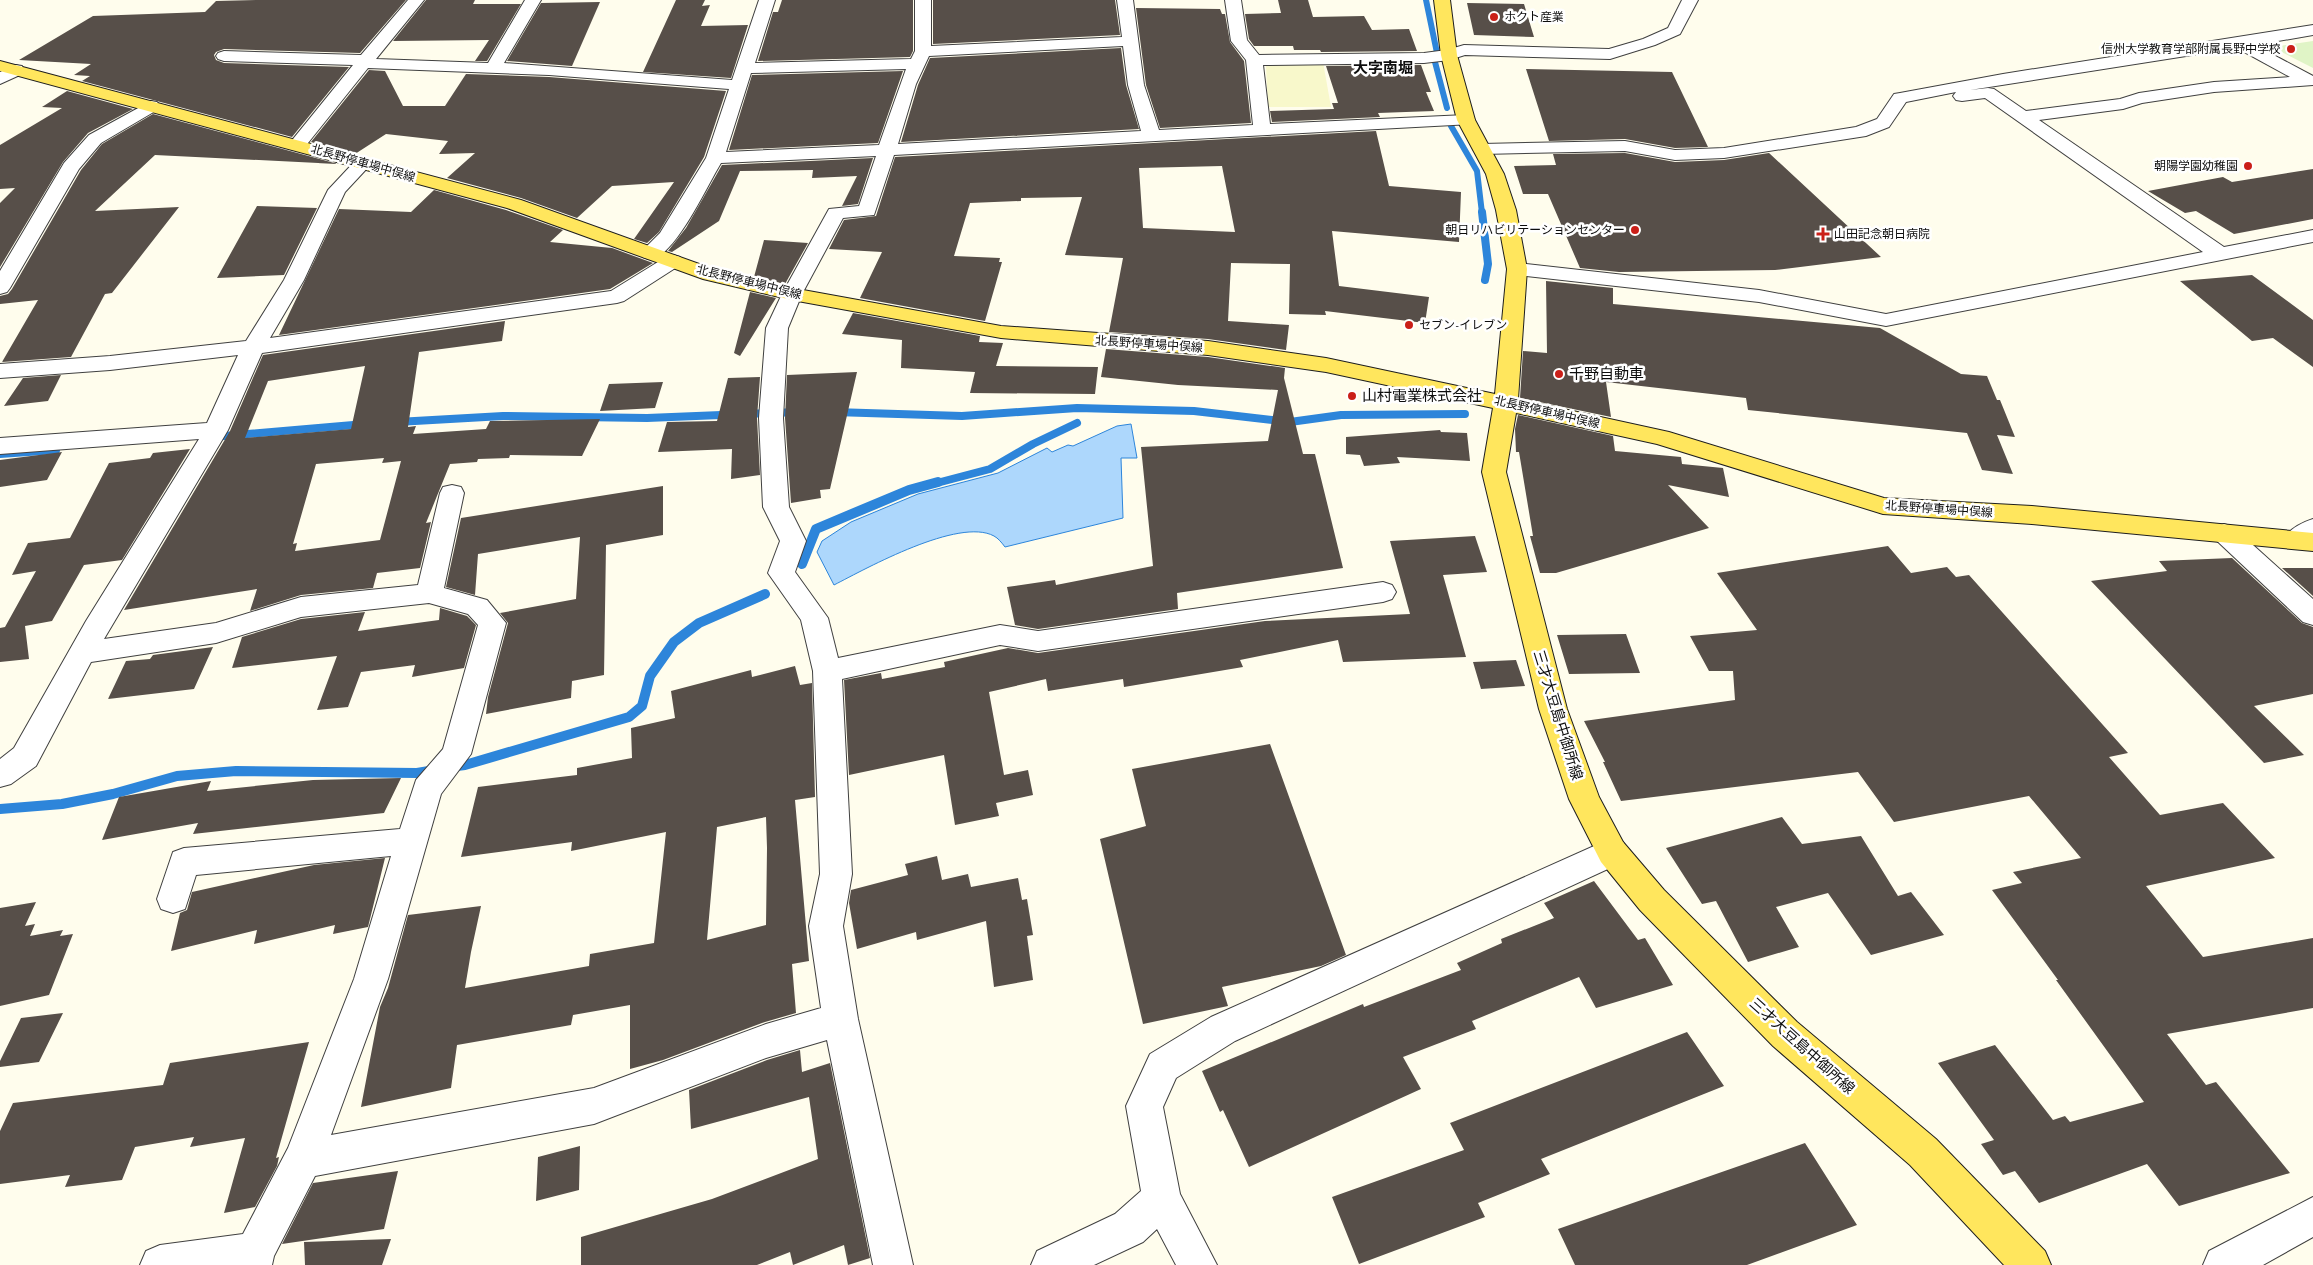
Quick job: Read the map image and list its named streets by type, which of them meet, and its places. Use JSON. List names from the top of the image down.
{
  "streets": {
    "main road": ["北長野停車場中俣線", "三才大豆島中御所線"]
  },
  "crossings": [
    ["北長野停車場中俣線", "三才大豆島中御所線"]
  ],
  "districts": ["大字南堀"],
  "places": {
    "other": [
      "ホクト産業",
      "信州大学教育学部附属長野中学校",
      "朝陽学園幼稚園",
      "朝日リハビリテーションセンター",
      "セブン-イレブン",
      "千野自動車",
      "山村電業株式会社"
    ],
    "health": ["山田記念朝日病院"]
  }
}
